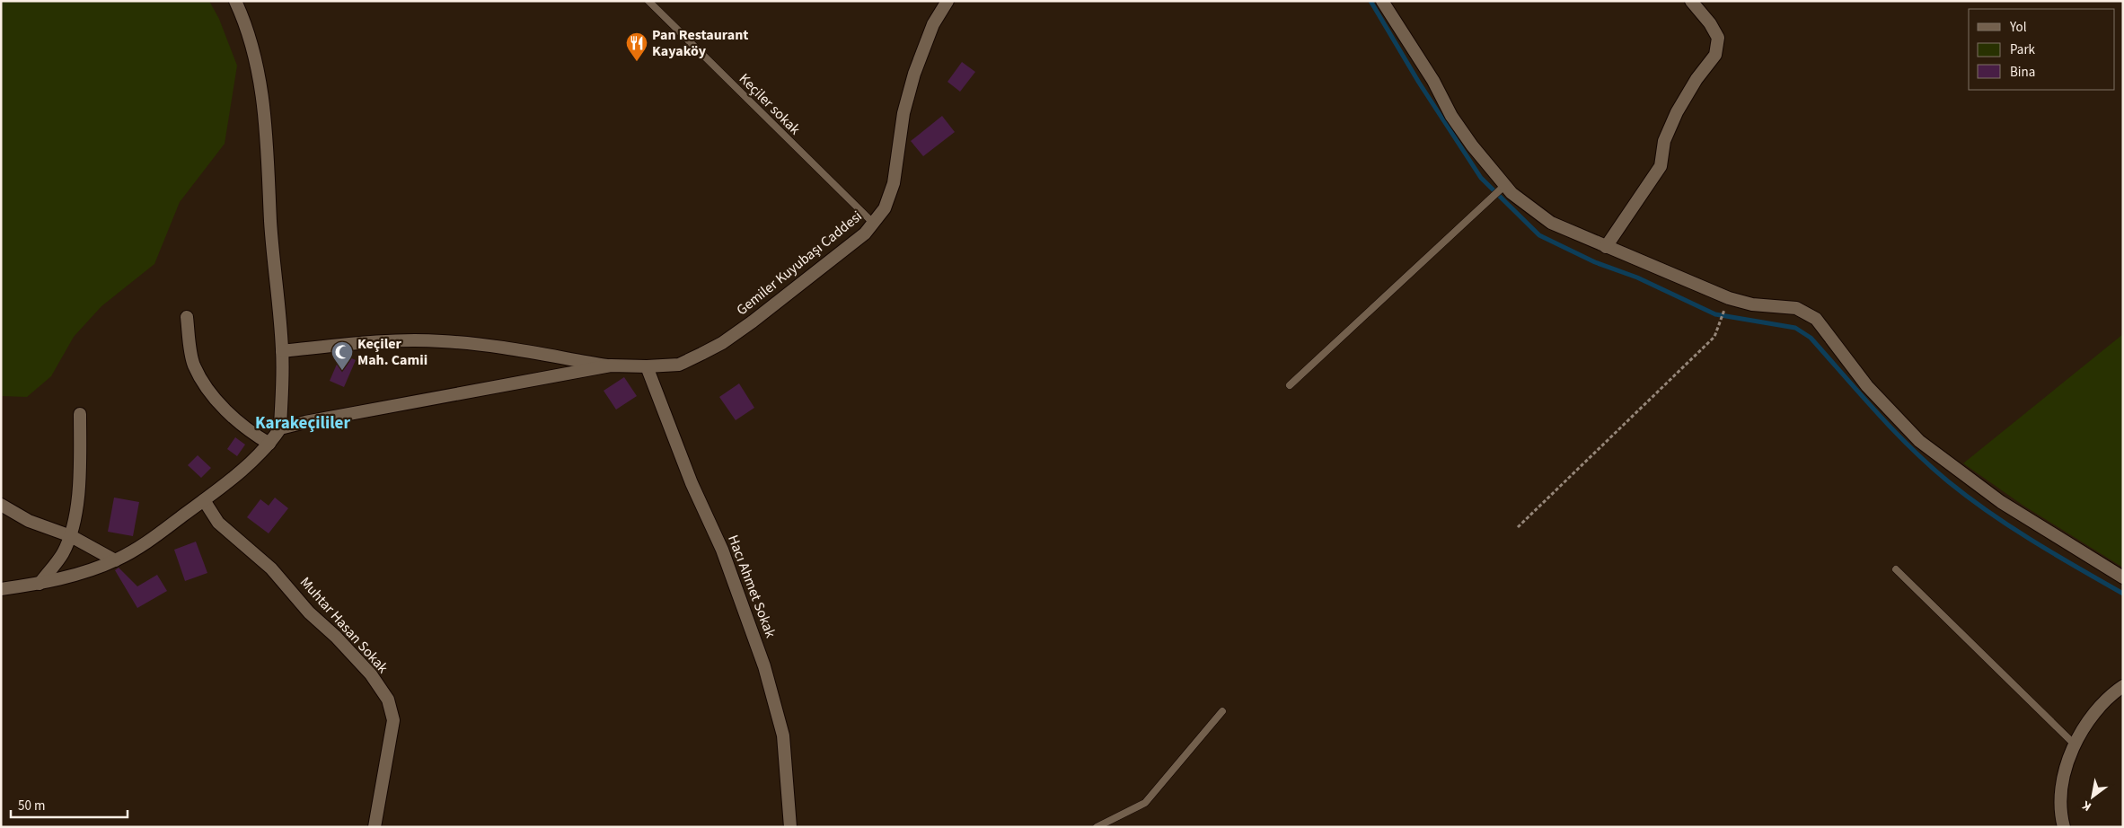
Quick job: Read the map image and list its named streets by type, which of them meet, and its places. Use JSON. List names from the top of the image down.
{
  "streets": {
    "street": ["Gemiler Kuyubaşı Caddesi", "Hacı Ahmet Sokak", "Muhtar Hasan Sokak"],
    "lane": ["Keçiler sokak"]
  },
  "crossings": [
    ["Keçiler sokak", "Gemiler Kuyubaşı Caddesi"],
    ["Gemiler Kuyubaşı Caddesi", "Hacı Ahmet Sokak"]
  ],
  "districts": ["Karakeçililer"],
  "places": {
    "restaurant": ["Pan Restaurant Kayaköy"],
    "mosque": ["Keçiler Mah. Camii"]
  },
  "legend": ["Yol", "Park", "Bina"],
  "scale_bar": "50 m",
  "north": "bottom left"
}
